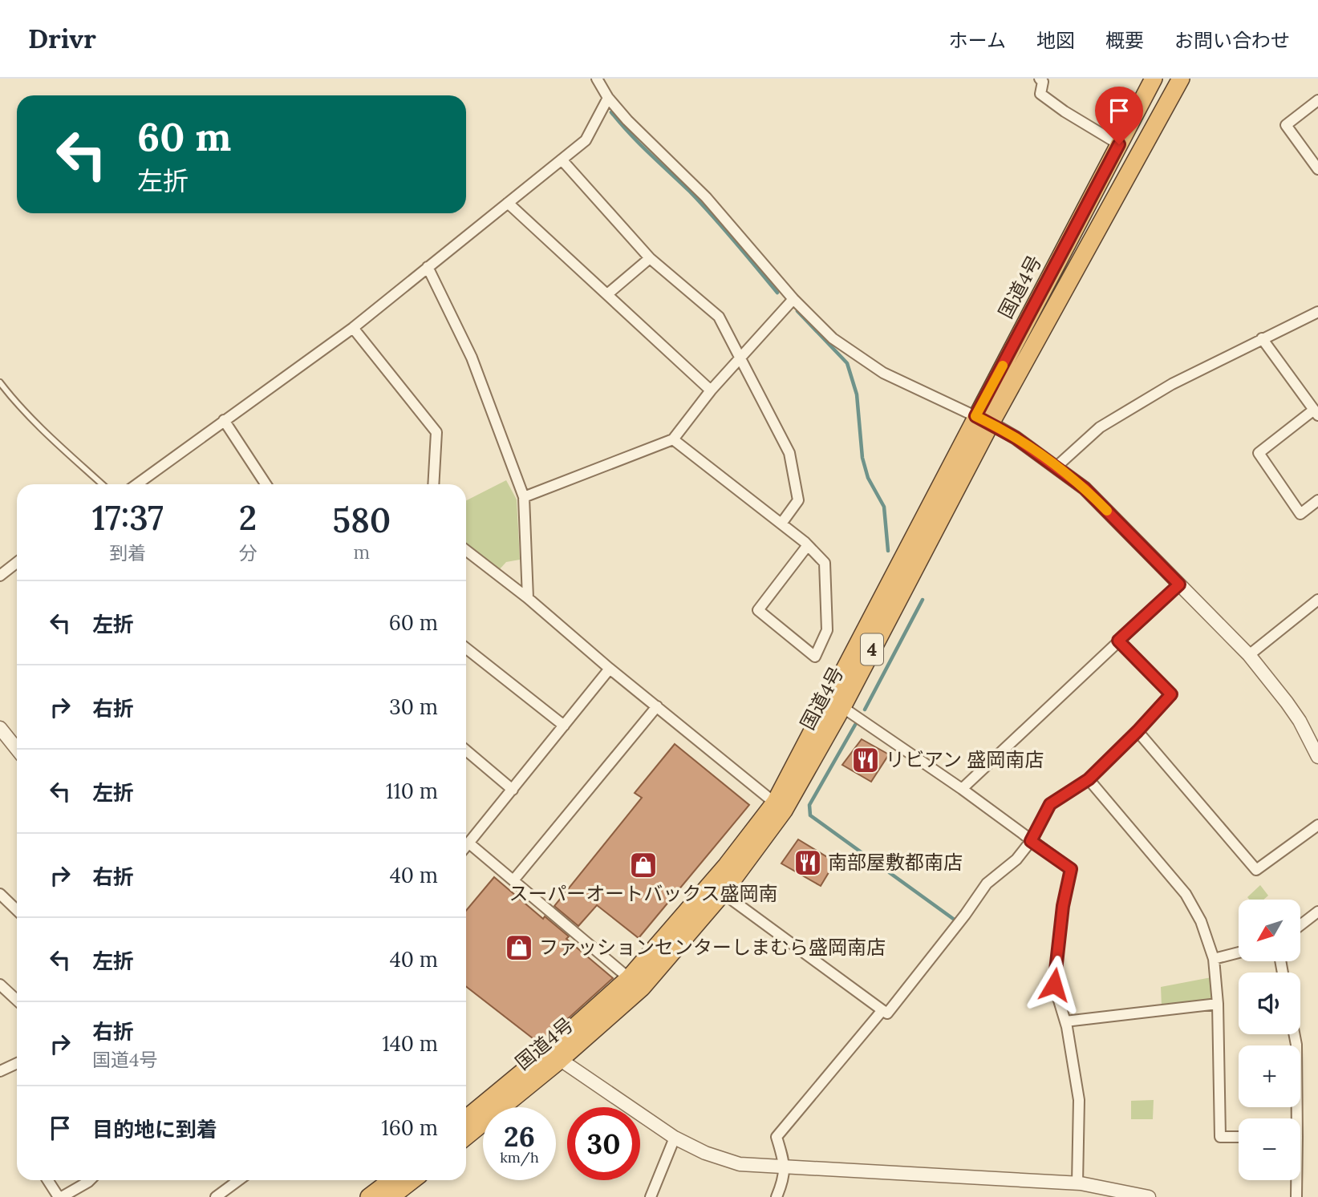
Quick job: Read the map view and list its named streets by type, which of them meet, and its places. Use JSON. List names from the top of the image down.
{
  "streets": {
    "highway": ["国道4号", "4"]
  },
  "places": {
    "restaurant": ["リビアン 盛岡南店", "南部屋敷都南店"],
    "shop": ["スーパーオートバックス盛岡南", "ファッションセンターしまむら盛岡南店"]
  },
  "north": "bottom left",
  "page": {
    "header": "Drivr",
    "nav": [
      "ホーム",
      "地図",
      "概要",
      "お問い合わせ"
    ],
    "turn": ["60 m", "左折"],
    "eta": [
      "17:37",
      "到着",
      "2",
      "分",
      "580",
      "m"
    ],
    "list": [
      {
        "name": "左折",
        "value": "60 m"
      },
      {
        "name": "右折",
        "value": "30 m"
      },
      {
        "name": "左折",
        "value": "110 m"
      },
      {
        "name": "右折",
        "value": "40 m"
      },
      {
        "name": "左折",
        "value": "40 m"
      },
      {
        "name": "右折",
        "note": "国道4号",
        "value": "140 m"
      },
      {
        "name": "目的地に到着",
        "value": "160 m"
      }
    ],
    "map_buttons": ["+", "−"],
    "speed": "26 km/h",
    "limit": "30"
  }
}
